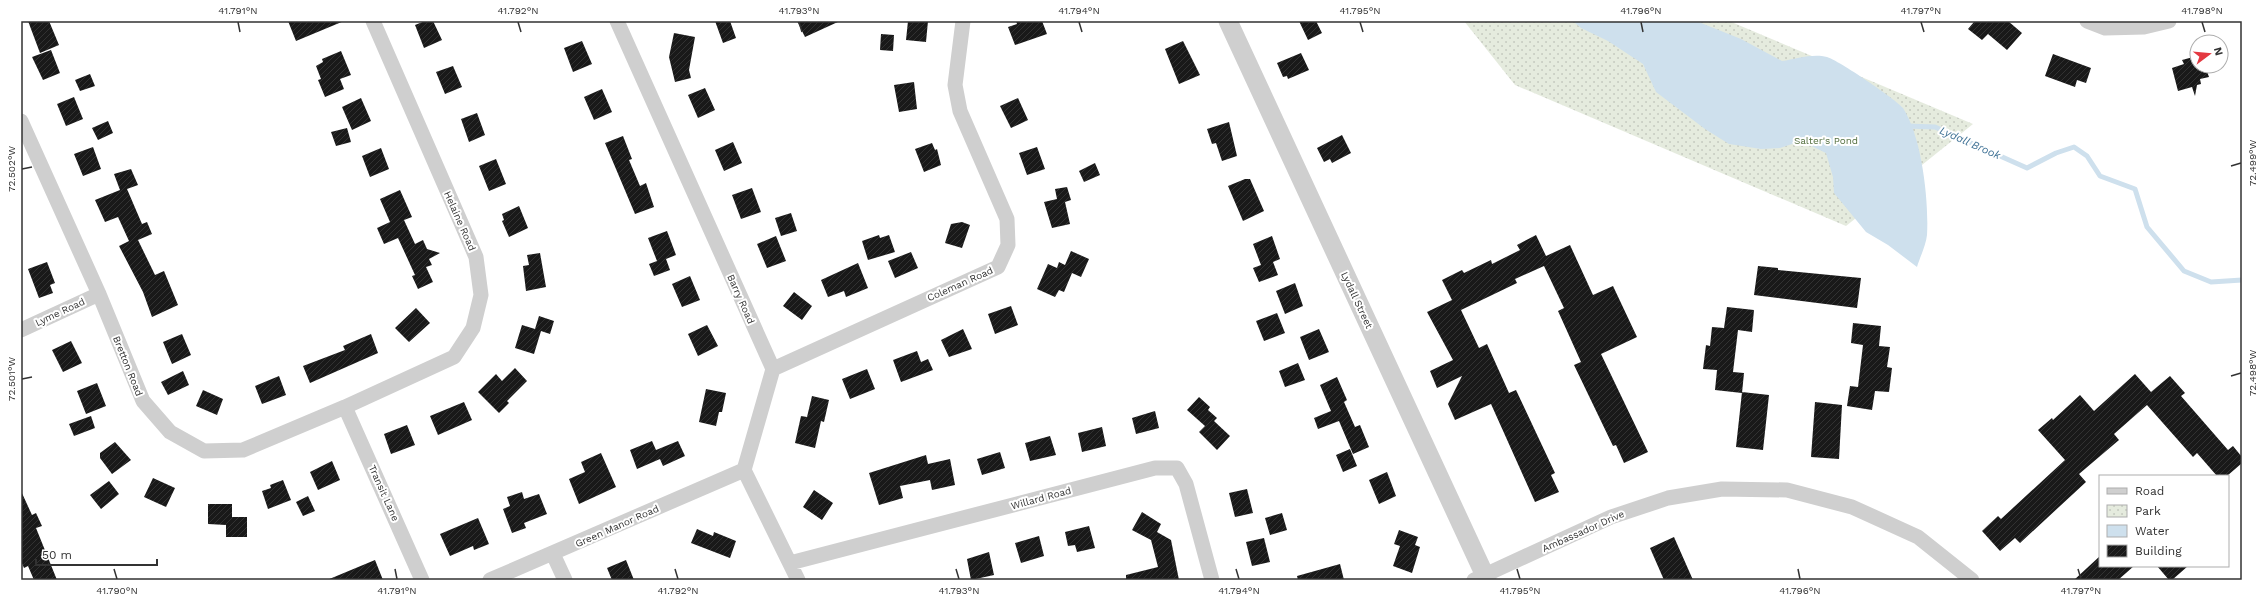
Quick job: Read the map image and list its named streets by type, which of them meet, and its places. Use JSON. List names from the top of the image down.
{
  "streets": {
    "street": [
      "Helaine Road",
      "Coleman Road",
      "Barry Road",
      "Lydall Street",
      "Lyme Road",
      "Bretton Road",
      "Transit Lane",
      "Willard Road",
      "Green Manor Road",
      "Ambassador Drive"
    ]
  },
  "crossings": [
    ["Helaine Road", "Bretton Road"],
    ["Helaine Road", "Transit Lane"],
    ["Coleman Road", "Barry Road"],
    ["Lydall Street", "Ambassador Drive"],
    ["Lyme Road", "Bretton Road"],
    ["Bretton Road", "Transit Lane"]
  ],
  "water": ["Lydall Brook"],
  "parks": ["Salter's Pond"],
  "legend": [
    "Road",
    "Park",
    "Water",
    "Building"
  ],
  "scale_bar": "50 m",
  "north": "right",
  "coordinates": [
    "41.791°N",
    "41.792°N",
    "41.793°N",
    "41.794°N",
    "41.795°N",
    "41.796°N",
    "41.797°N",
    "41.798°N",
    "72.499°W",
    "72.502°W",
    "72.498°W",
    "72.501°W",
    "41.790°N"
  ]
}
